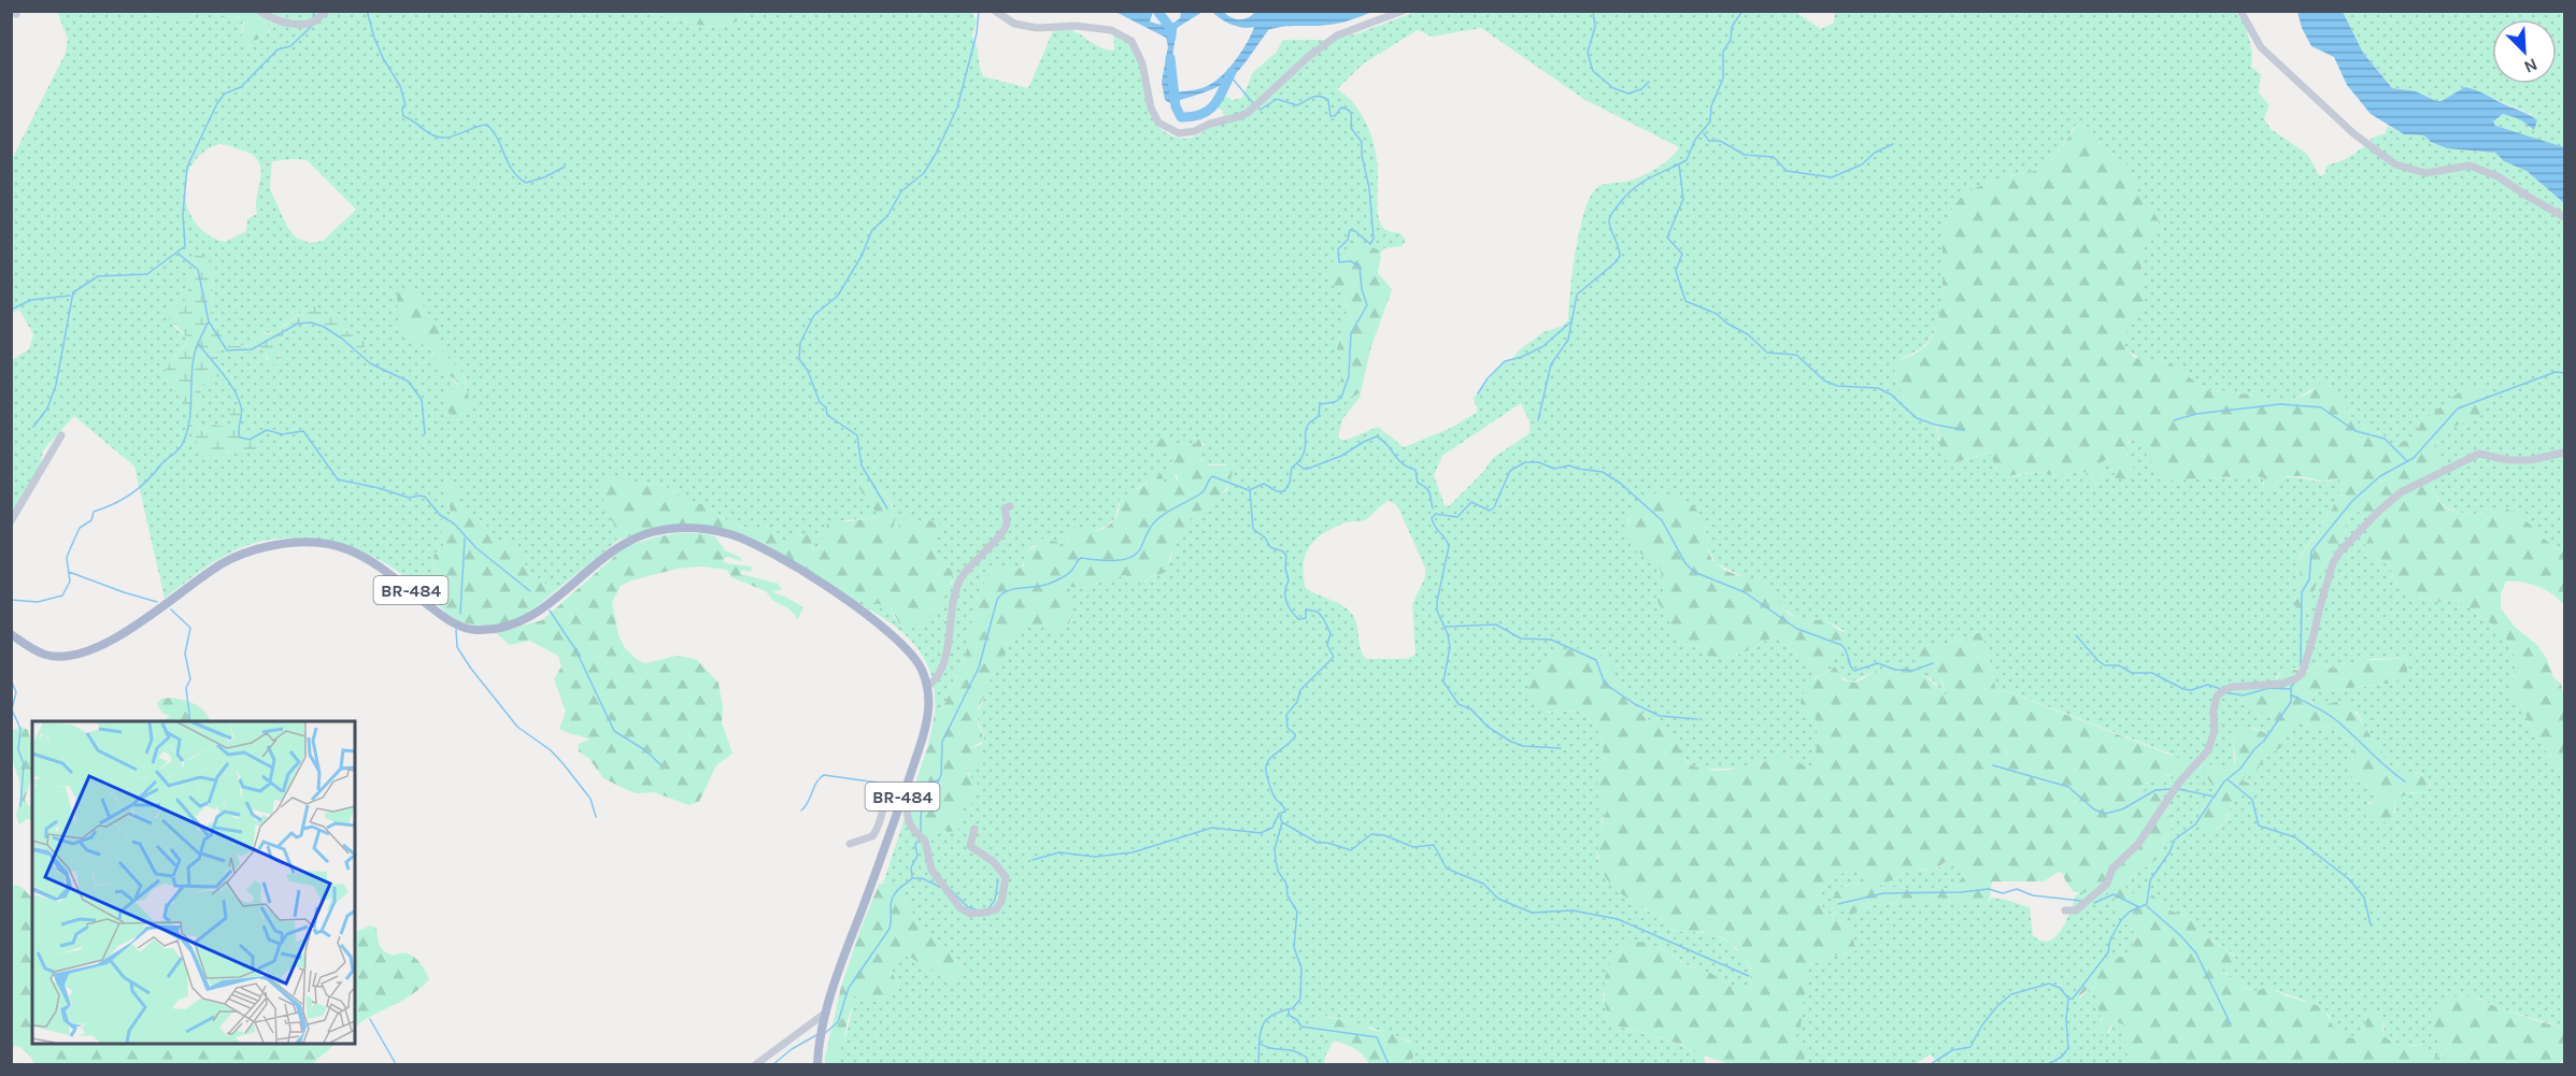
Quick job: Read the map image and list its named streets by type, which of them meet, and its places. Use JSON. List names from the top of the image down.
{
  "streets": {
    "main road": ["BR-484"]
  },
  "north": "bottom right"
}
